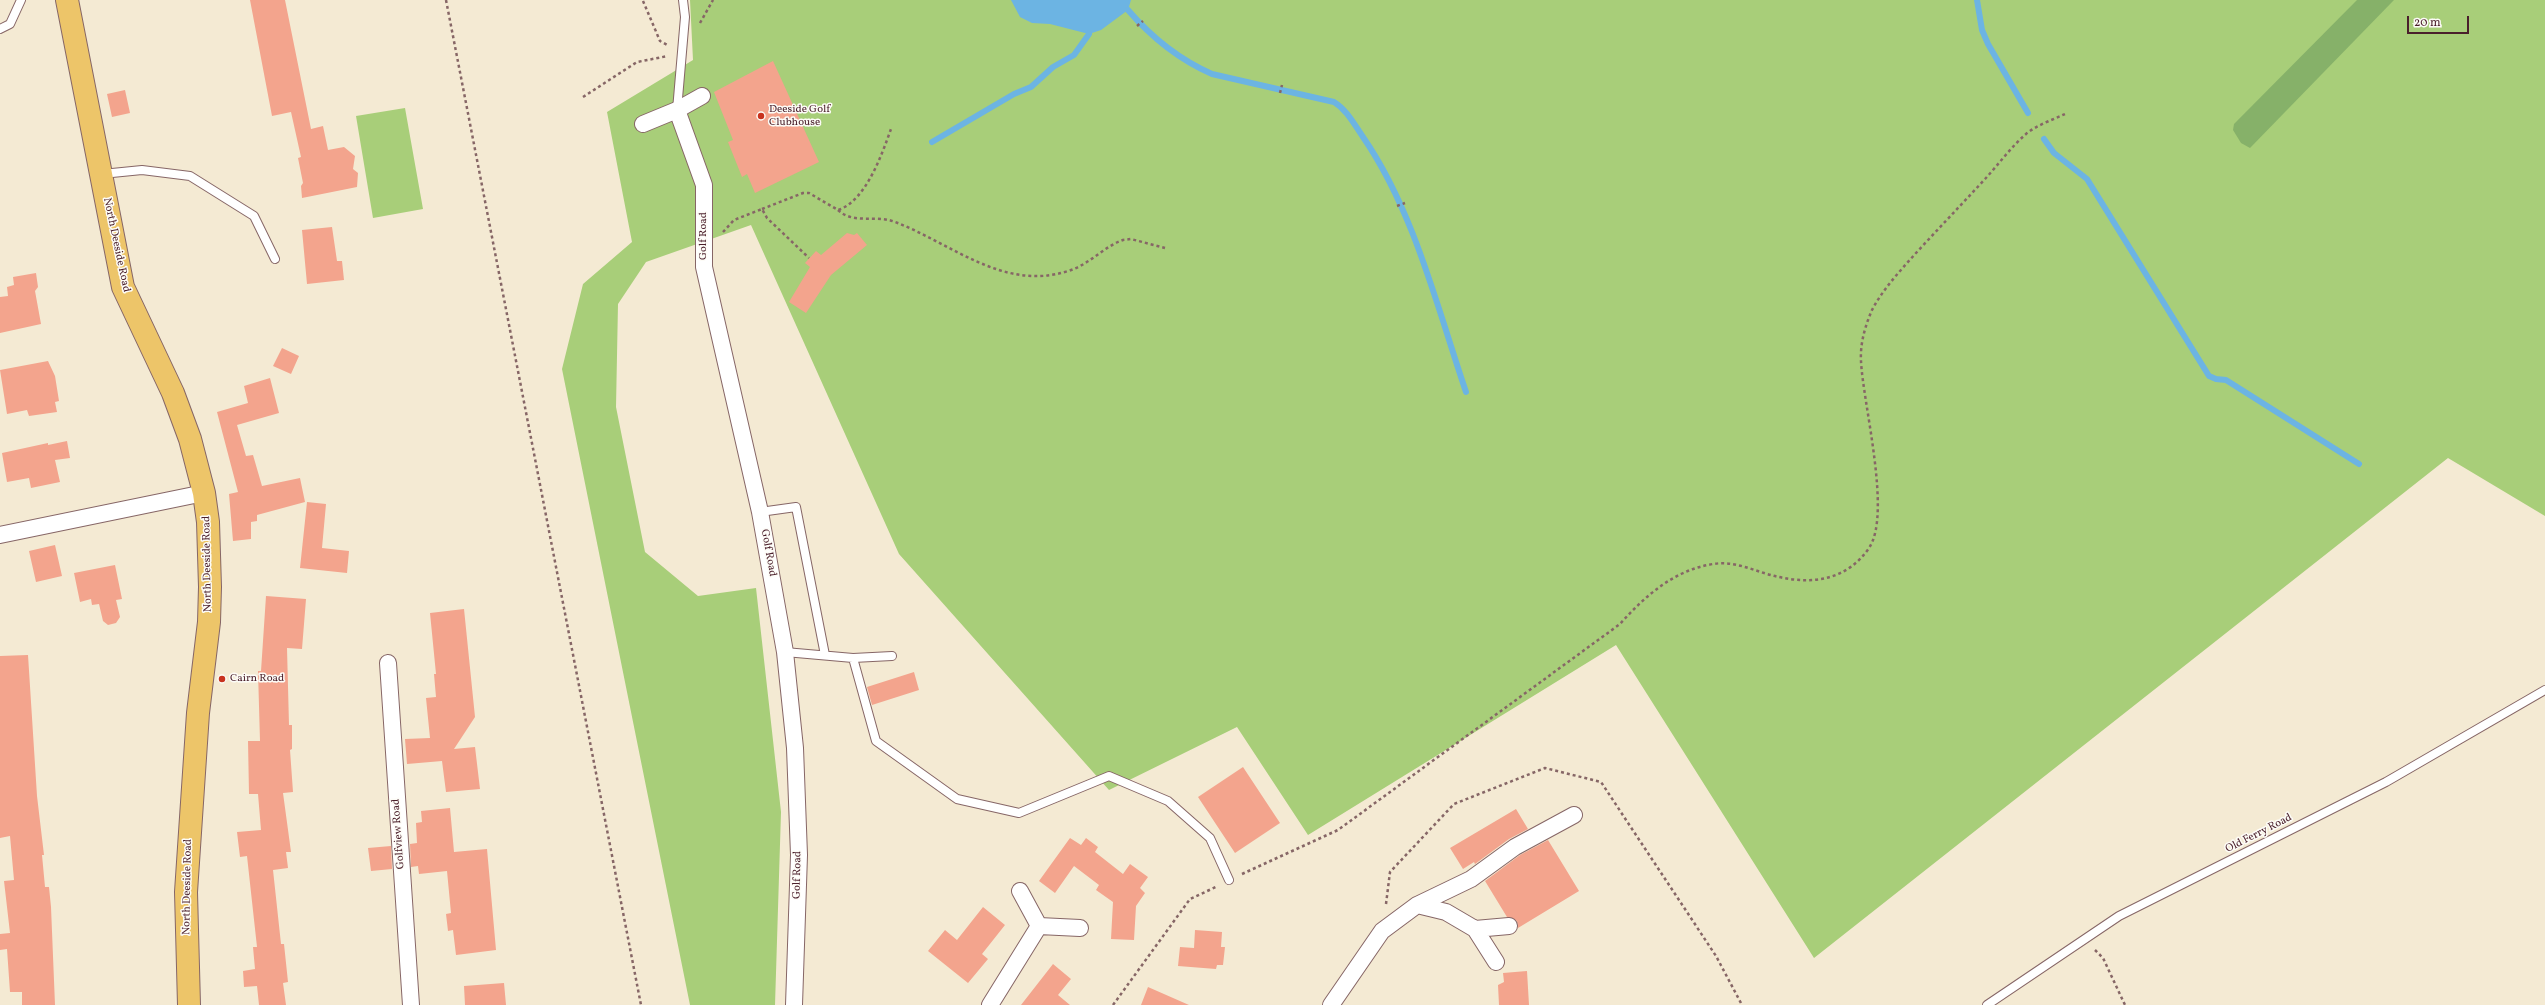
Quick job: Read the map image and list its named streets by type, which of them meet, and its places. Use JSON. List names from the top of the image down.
{
  "streets": {
    "main road": ["North Deeside Road"],
    "street": ["Golf Road", "Golfview Road"],
    "lane": ["Old Ferry Road"]
  },
  "places": ["Deeside Golf Clubhouse", "Cairn Road"],
  "scale_bar": "20 m"
}
